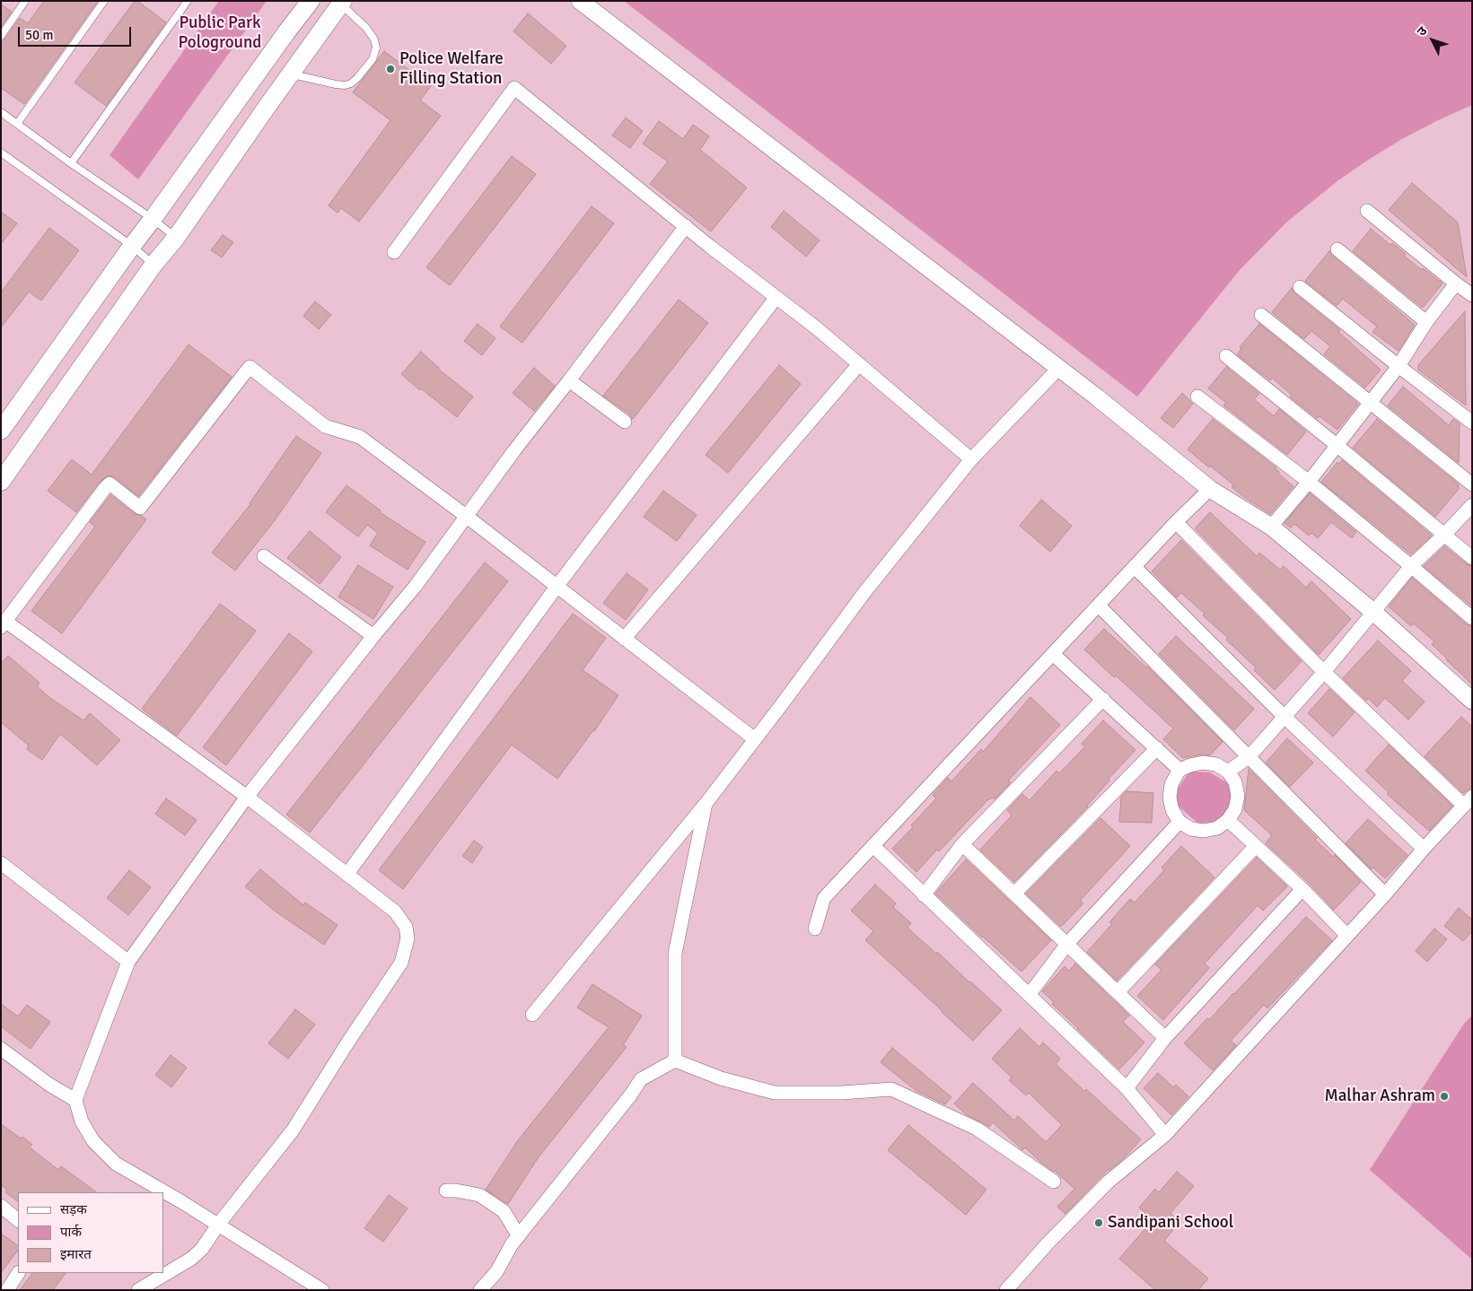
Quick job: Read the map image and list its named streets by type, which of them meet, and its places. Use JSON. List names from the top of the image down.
{
  "parks": ["Public Park Pologround"],
  "places": ["Police Welfare Filling Station", "Malhar Ashram", "Sandipani School"],
  "legend": ["सड़क", "पार्क", "इमारत"],
  "scale_bar": "50 m",
  "north": "top left"
}
